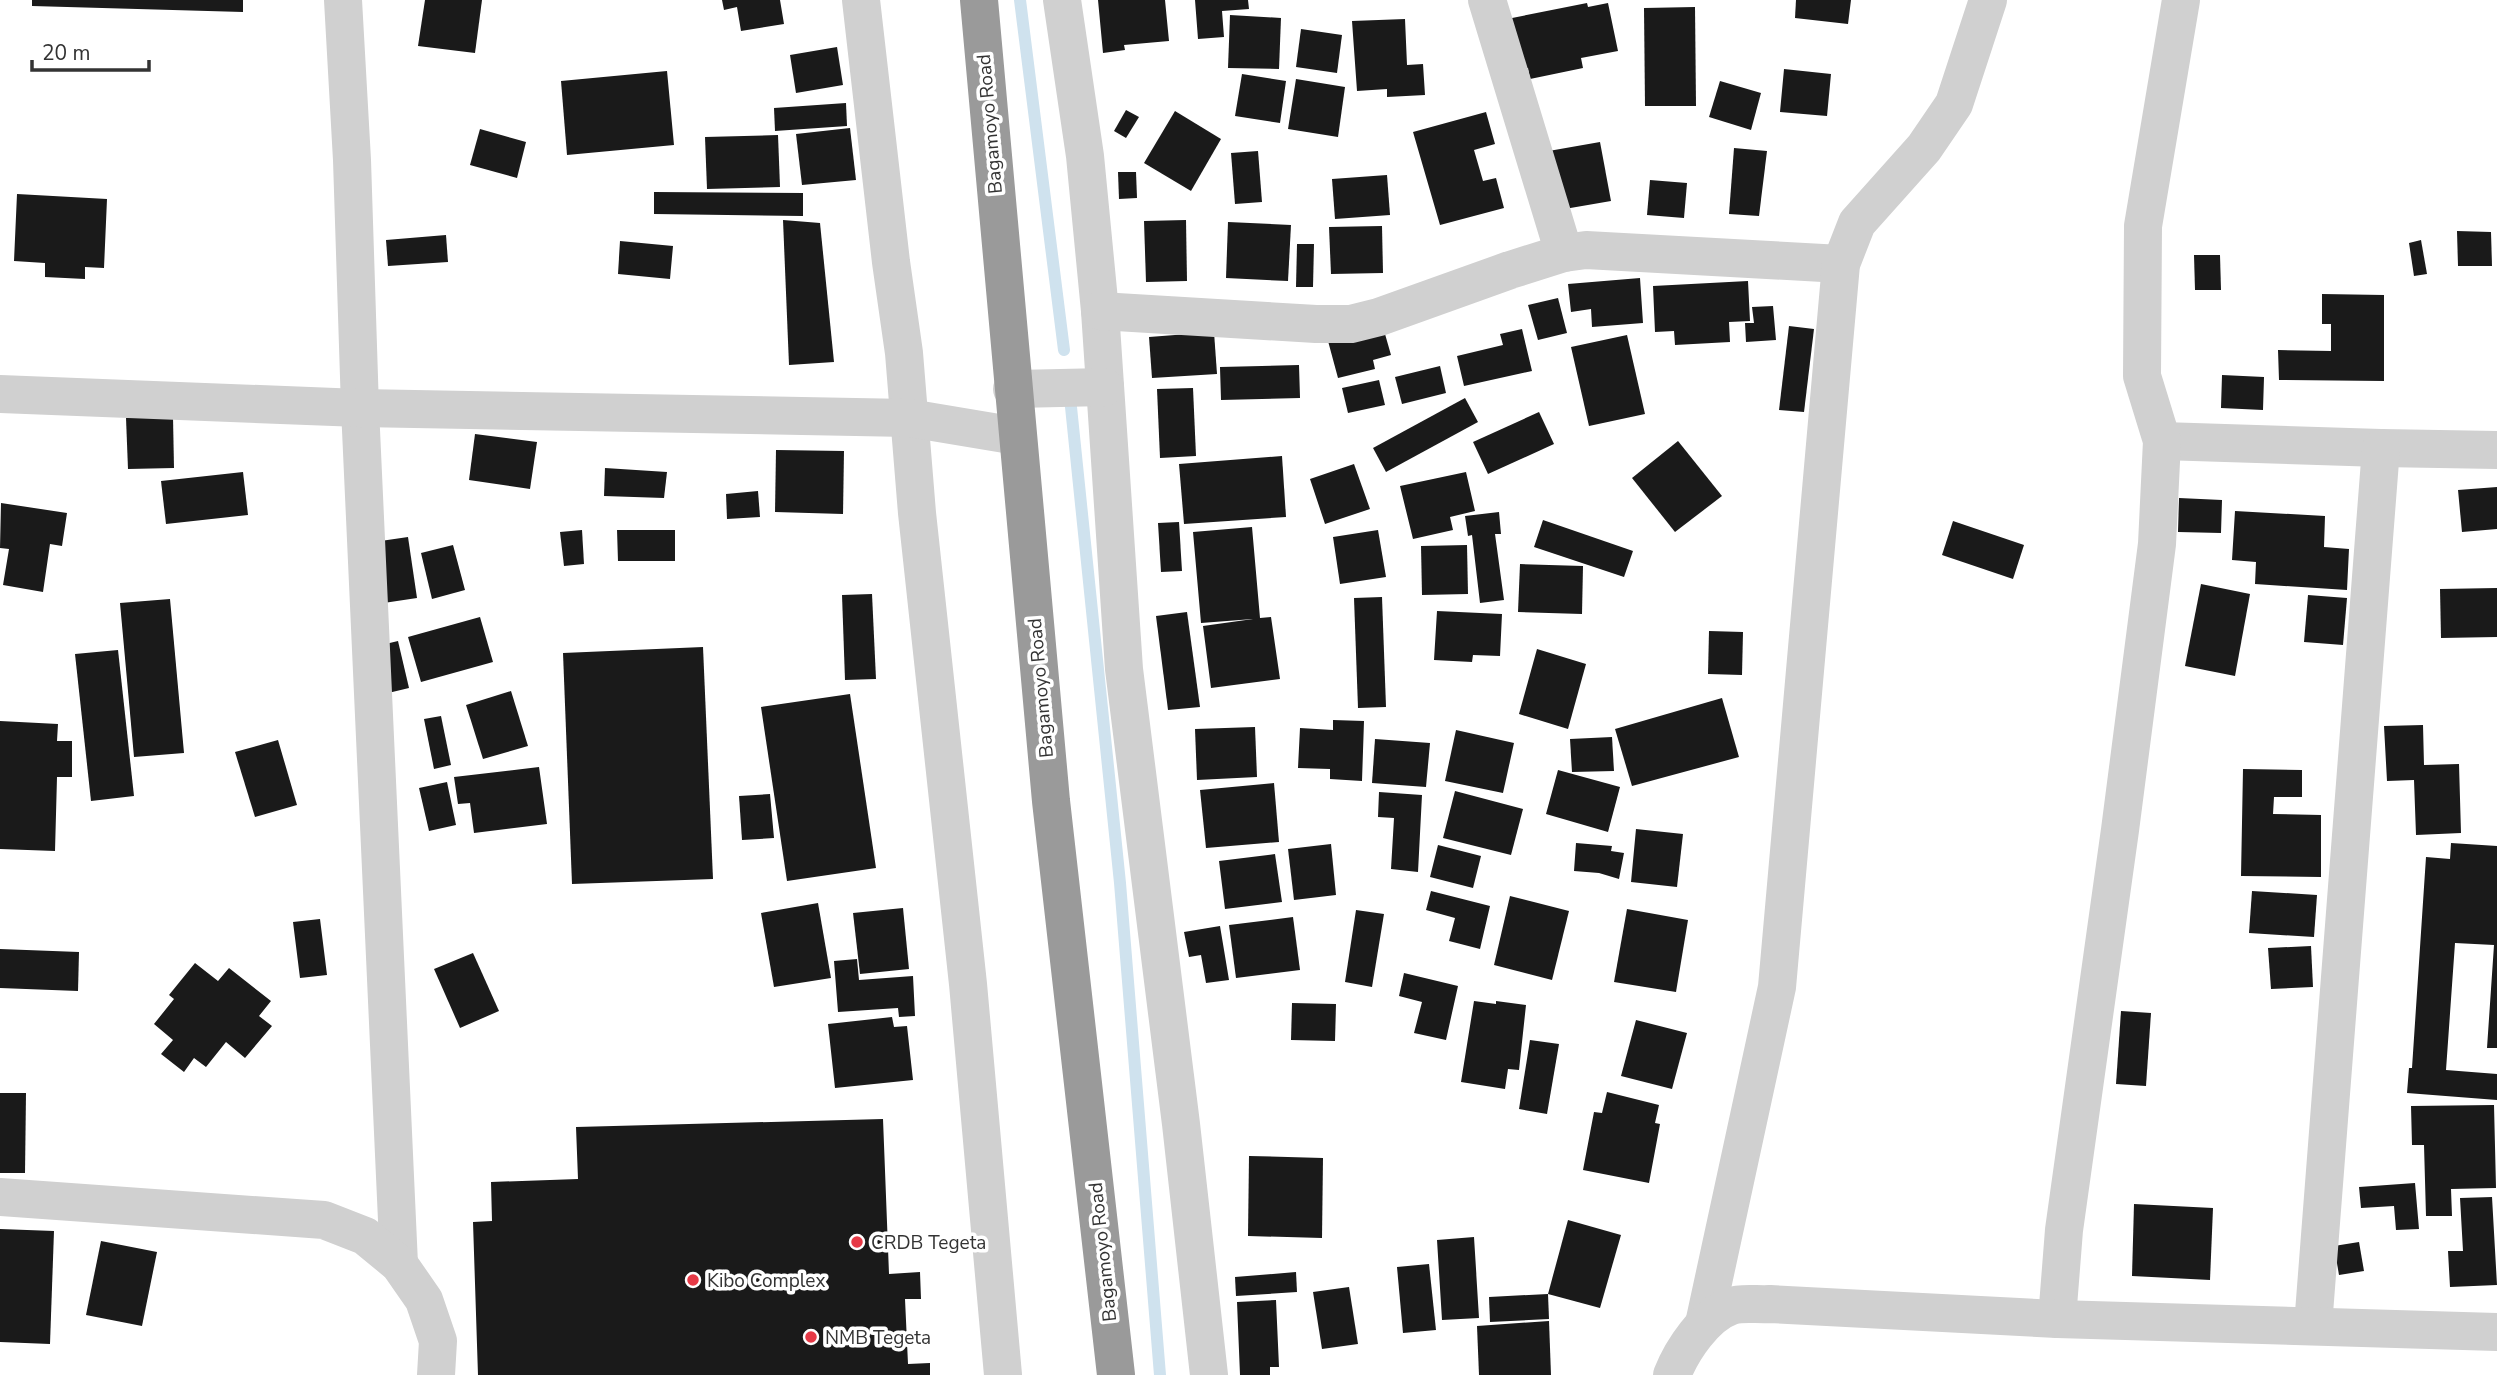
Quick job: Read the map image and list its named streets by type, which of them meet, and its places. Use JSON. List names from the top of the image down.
{
  "streets": {
    "highway": ["Bagamoyo Road"]
  },
  "places": ["CRDB Tegeta", "Kibo Complex", "NMB Tegeta"],
  "scale_bar": "20 m"
}
